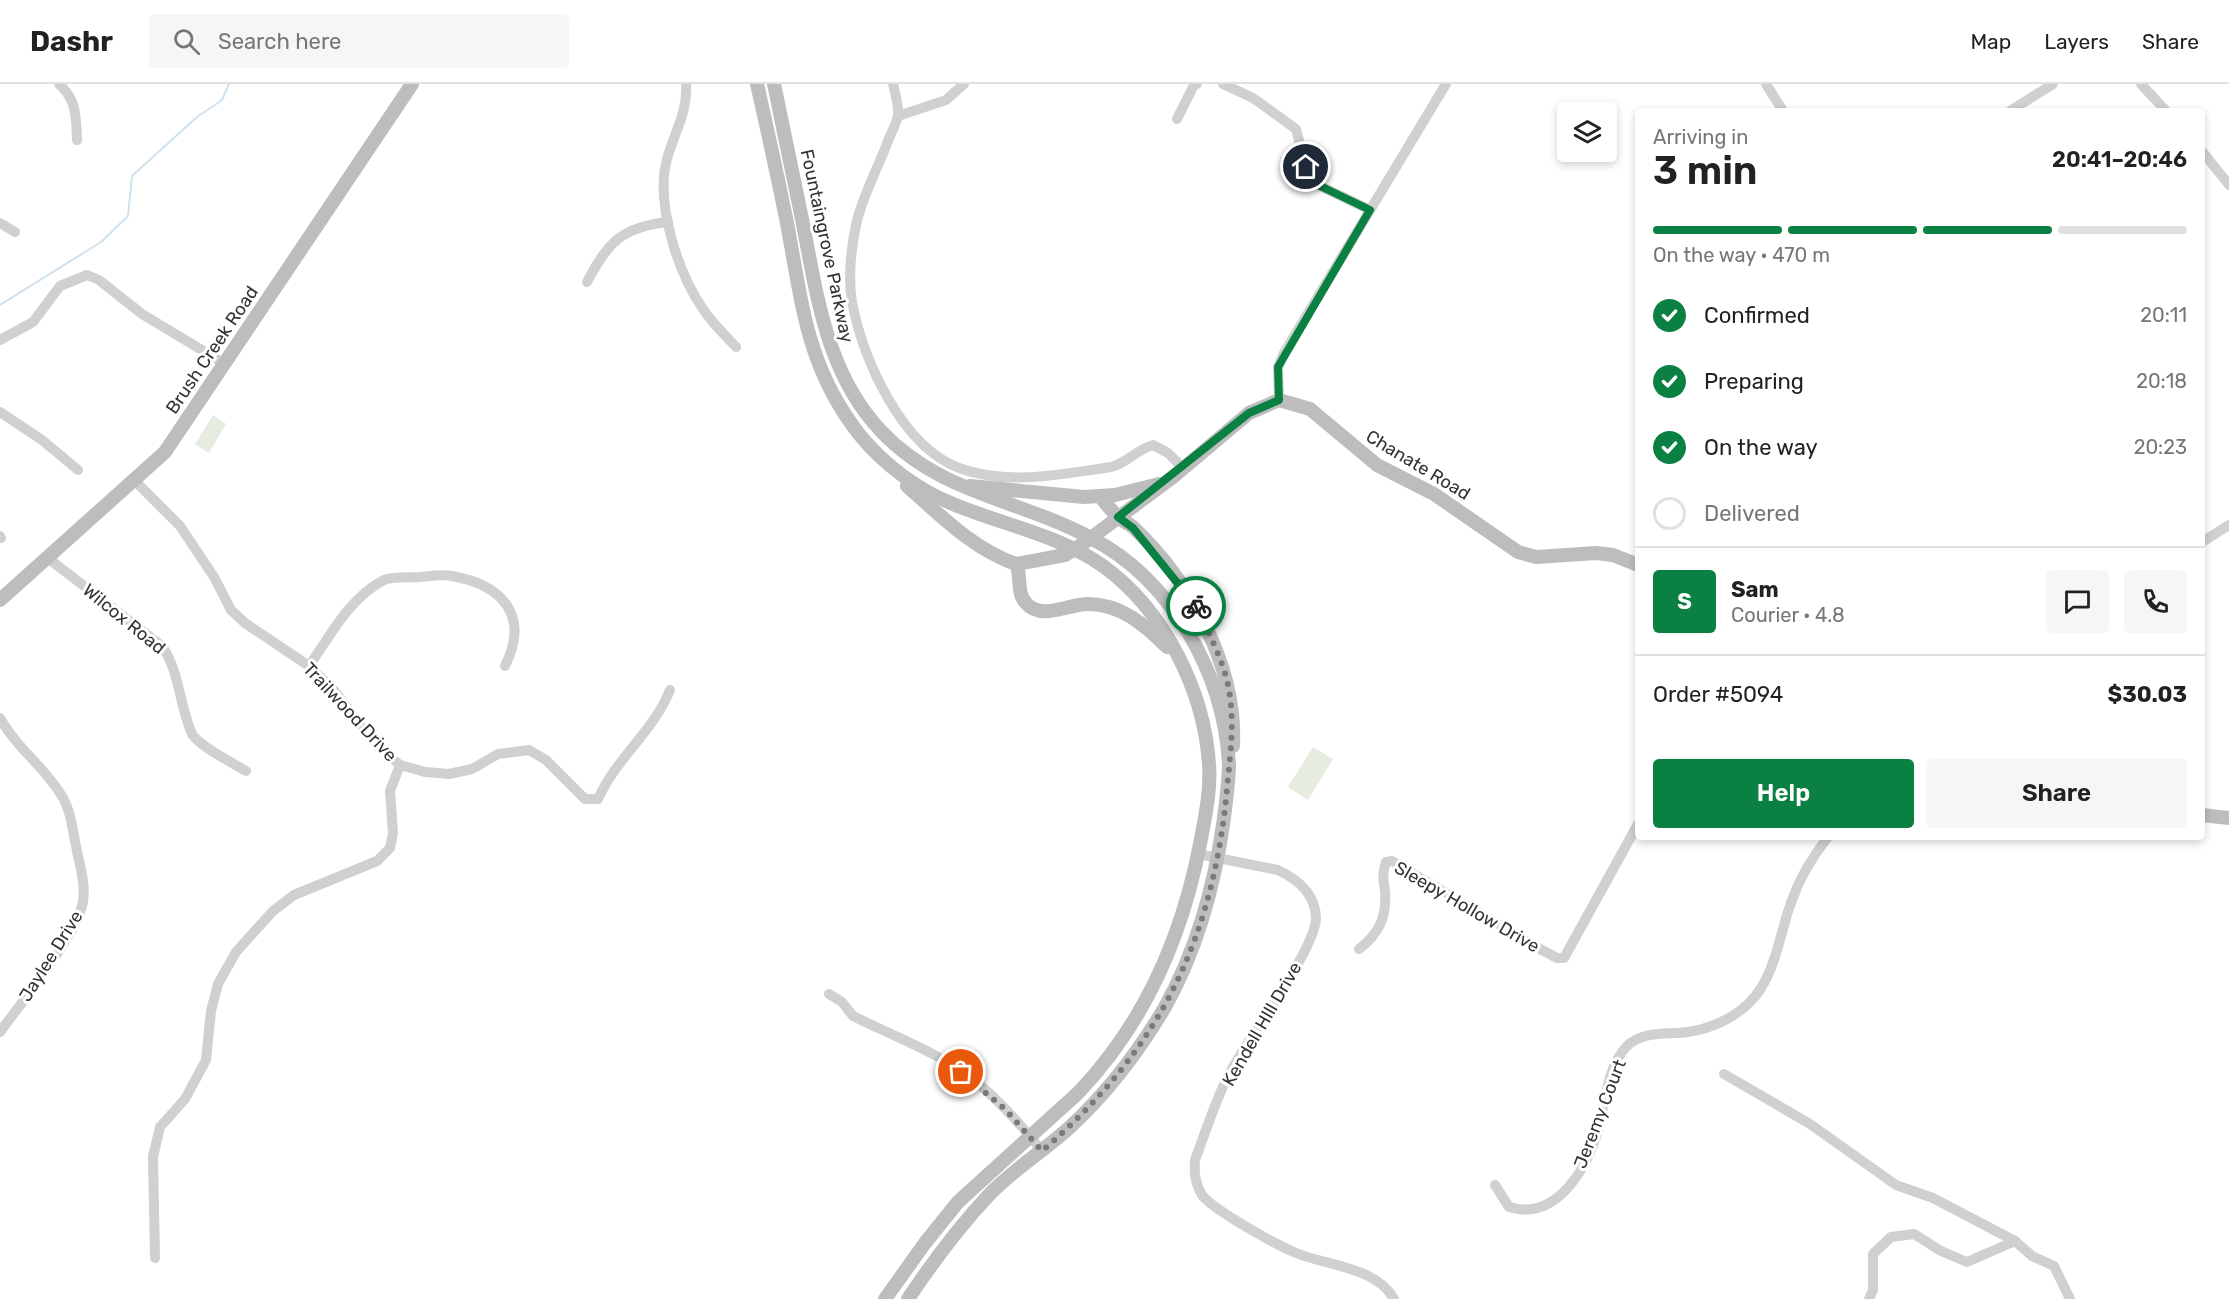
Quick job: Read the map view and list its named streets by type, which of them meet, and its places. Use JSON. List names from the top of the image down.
{
  "streets": {
    "main road": ["Fountaingrove Parkway", "Brush Creek Road", "Chanate Road"],
    "street": [
      "Wilcox Road",
      "Trailwood Drive",
      "Sleepy Hollow Drive",
      "Jaylee Drive",
      "Kendell HIll Drive",
      "Jeremy Court"
    ]
  },
  "crossings": [
    ["Fountaingrove Parkway", "Kendell HIll Drive"],
    ["Brush Creek Road", "Wilcox Road"],
    ["Brush Creek Road", "Trailwood Drive"]
  ],
  "page": {
    "header": "Dashr",
    "search": "Search here",
    "nav": ["Map", "Layers", "Share"],
    "heading": ["3 min", "Arriving in", "20:41–20:46"],
    "panel": [
      "Sam",
      "Courier · 4.8",
      "Order #5094",
      "$30.03"
    ],
    "bar": "On the way · 470 m",
    "list": [
      ["Confirmed", "20:11"],
      ["Preparing", "20:18"],
      ["On the way", "20:23"],
      "Delivered"
    ],
    "round": "S",
    "buttons": ["Help", "Share"]
  }
}
